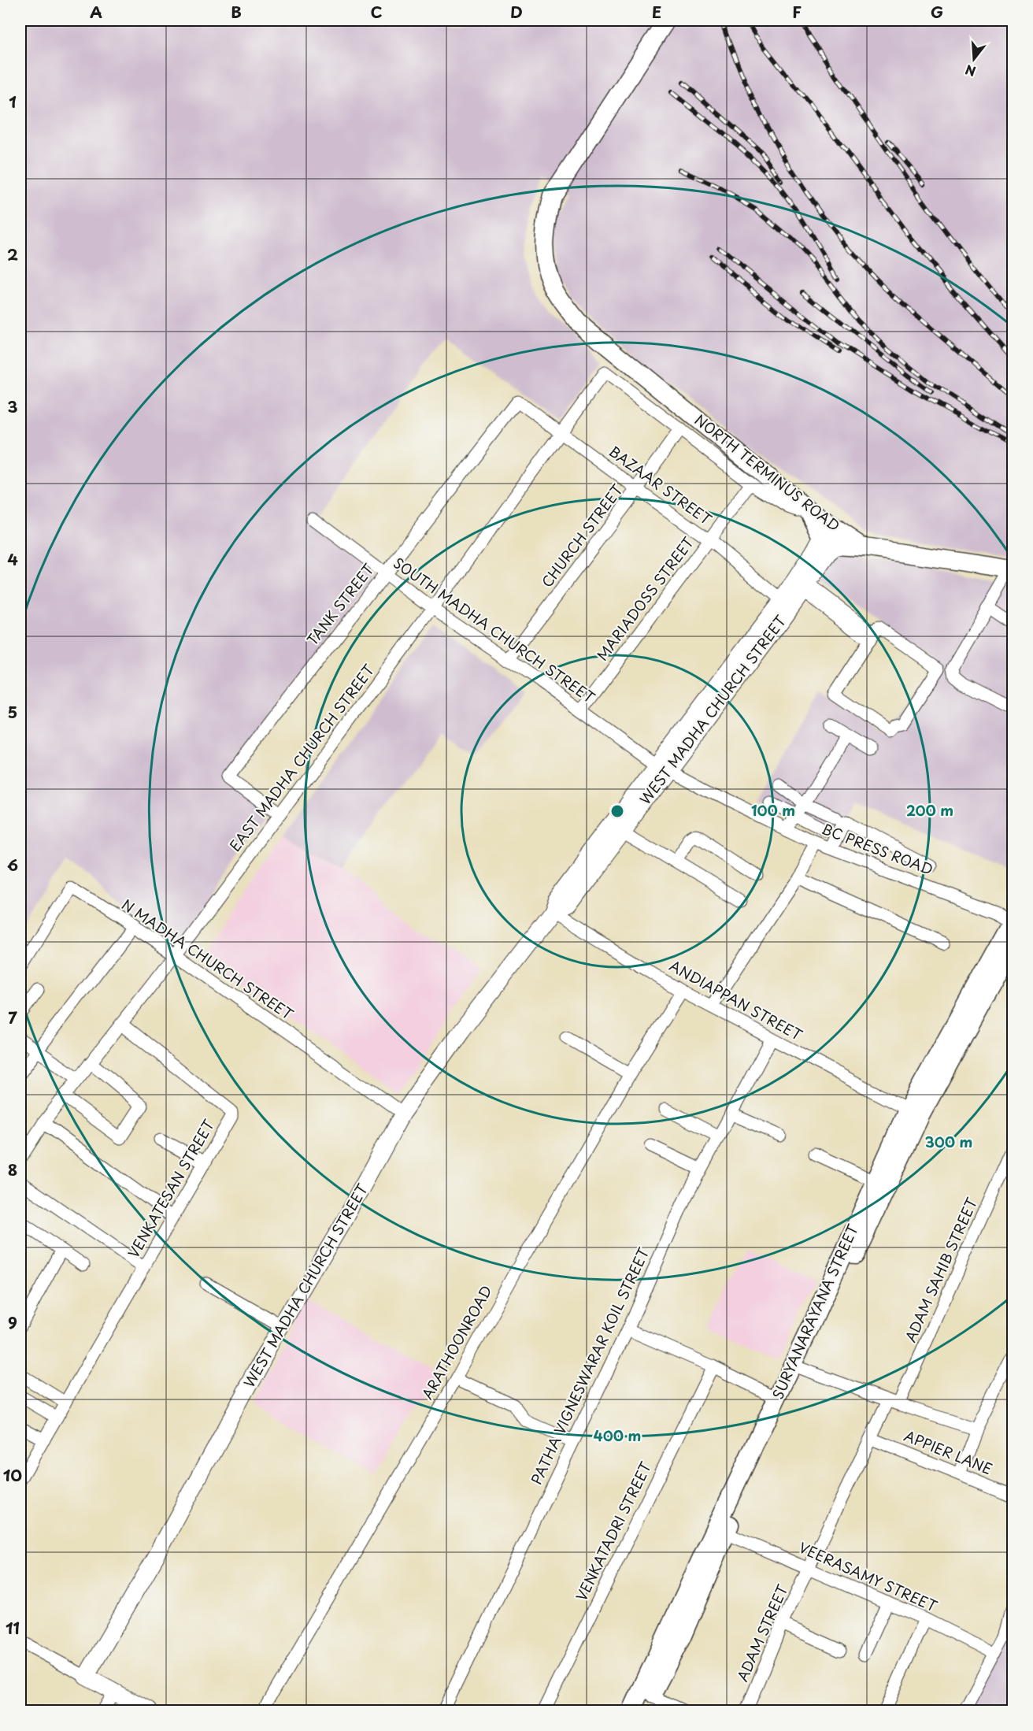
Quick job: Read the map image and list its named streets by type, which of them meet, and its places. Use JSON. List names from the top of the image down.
{
  "streets": {
    "main road": ["NORTH TERMINUS ROAD", "WEST MADHA CHURCH STREET", "SURYANARAYANA STREET"],
    "street": [
      "BAZAAR STREET",
      "CHURCH STREET",
      "MARIADOSS STREET",
      "TANK STREET",
      "SOUTH MADHA CHURCH STREET",
      "EAST MADHA CHURCH STREET",
      "BC PRESS ROAD",
      "N MADHA CHURCH STREET",
      "ANDIAPPAN STREET",
      "VENKATESAN STREET",
      "ADAM SAHIB STREET",
      "ARATHOONROAD",
      "PATHA VIGNESWARAR KOIL STREET",
      "APPIER LANE",
      "VENKATADRI STREET",
      "VEERASAMY STREET",
      "ADAM STREET"
    ]
  },
  "crossings": [
    ["BAZAAR STREET", "CHURCH STREET"],
    ["BAZAAR STREET", "MARIADOSS STREET"],
    ["BAZAAR STREET", "TANK STREET"],
    ["BAZAAR STREET", "WEST MADHA CHURCH STREET"],
    ["BAZAAR STREET", "EAST MADHA CHURCH STREET"],
    ["CHURCH STREET", "SOUTH MADHA CHURCH STREET"],
    ["CHURCH STREET", "EAST MADHA CHURCH STREET"],
    ["MARIADOSS STREET", "SOUTH MADHA CHURCH STREET"],
    ["TANK STREET", "SOUTH MADHA CHURCH STREET"],
    ["TANK STREET", "EAST MADHA CHURCH STREET"],
    ["SOUTH MADHA CHURCH STREET", "WEST MADHA CHURCH STREET"],
    ["SOUTH MADHA CHURCH STREET", "EAST MADHA CHURCH STREET"],
    ["SOUTH MADHA CHURCH STREET", "BC PRESS ROAD"],
    ["WEST MADHA CHURCH STREET", "BC PRESS ROAD"],
    ["WEST MADHA CHURCH STREET", "N MADHA CHURCH STREET"],
    ["WEST MADHA CHURCH STREET", "ANDIAPPAN STREET"],
    ["EAST MADHA CHURCH STREET", "N MADHA CHURCH STREET"],
    ["EAST MADHA CHURCH STREET", "VENKATESAN STREET"],
    ["BC PRESS ROAD", "SURYANARAYANA STREET"],
    ["ANDIAPPAN STREET", "SURYANARAYANA STREET"],
    ["ANDIAPPAN STREET", "ARATHOONROAD"],
    ["ANDIAPPAN STREET", "PATHA VIGNESWARAR KOIL STREET"],
    ["ADAM SAHIB STREET", "APPIER LANE"],
    ["ADAM SAHIB STREET", "ADAM STREET"],
    ["SURYANARAYANA STREET", "VEERASAMY STREET"],
    ["APPIER LANE", "ADAM STREET"],
    ["VEERASAMY STREET", "ADAM STREET"]
  ],
  "north": "bottom",
  "grid": {
    "columns": [
      "A",
      "B",
      "C",
      "D",
      "E",
      "F",
      "G"
    ],
    "rows": [
      "1",
      "2",
      "3",
      "4",
      "5",
      "6",
      "7",
      "8",
      "9",
      "10",
      "11"
    ]
  },
  "rings": [
    "100 m",
    "200 m",
    "300 m",
    "400 m"
  ]
}
